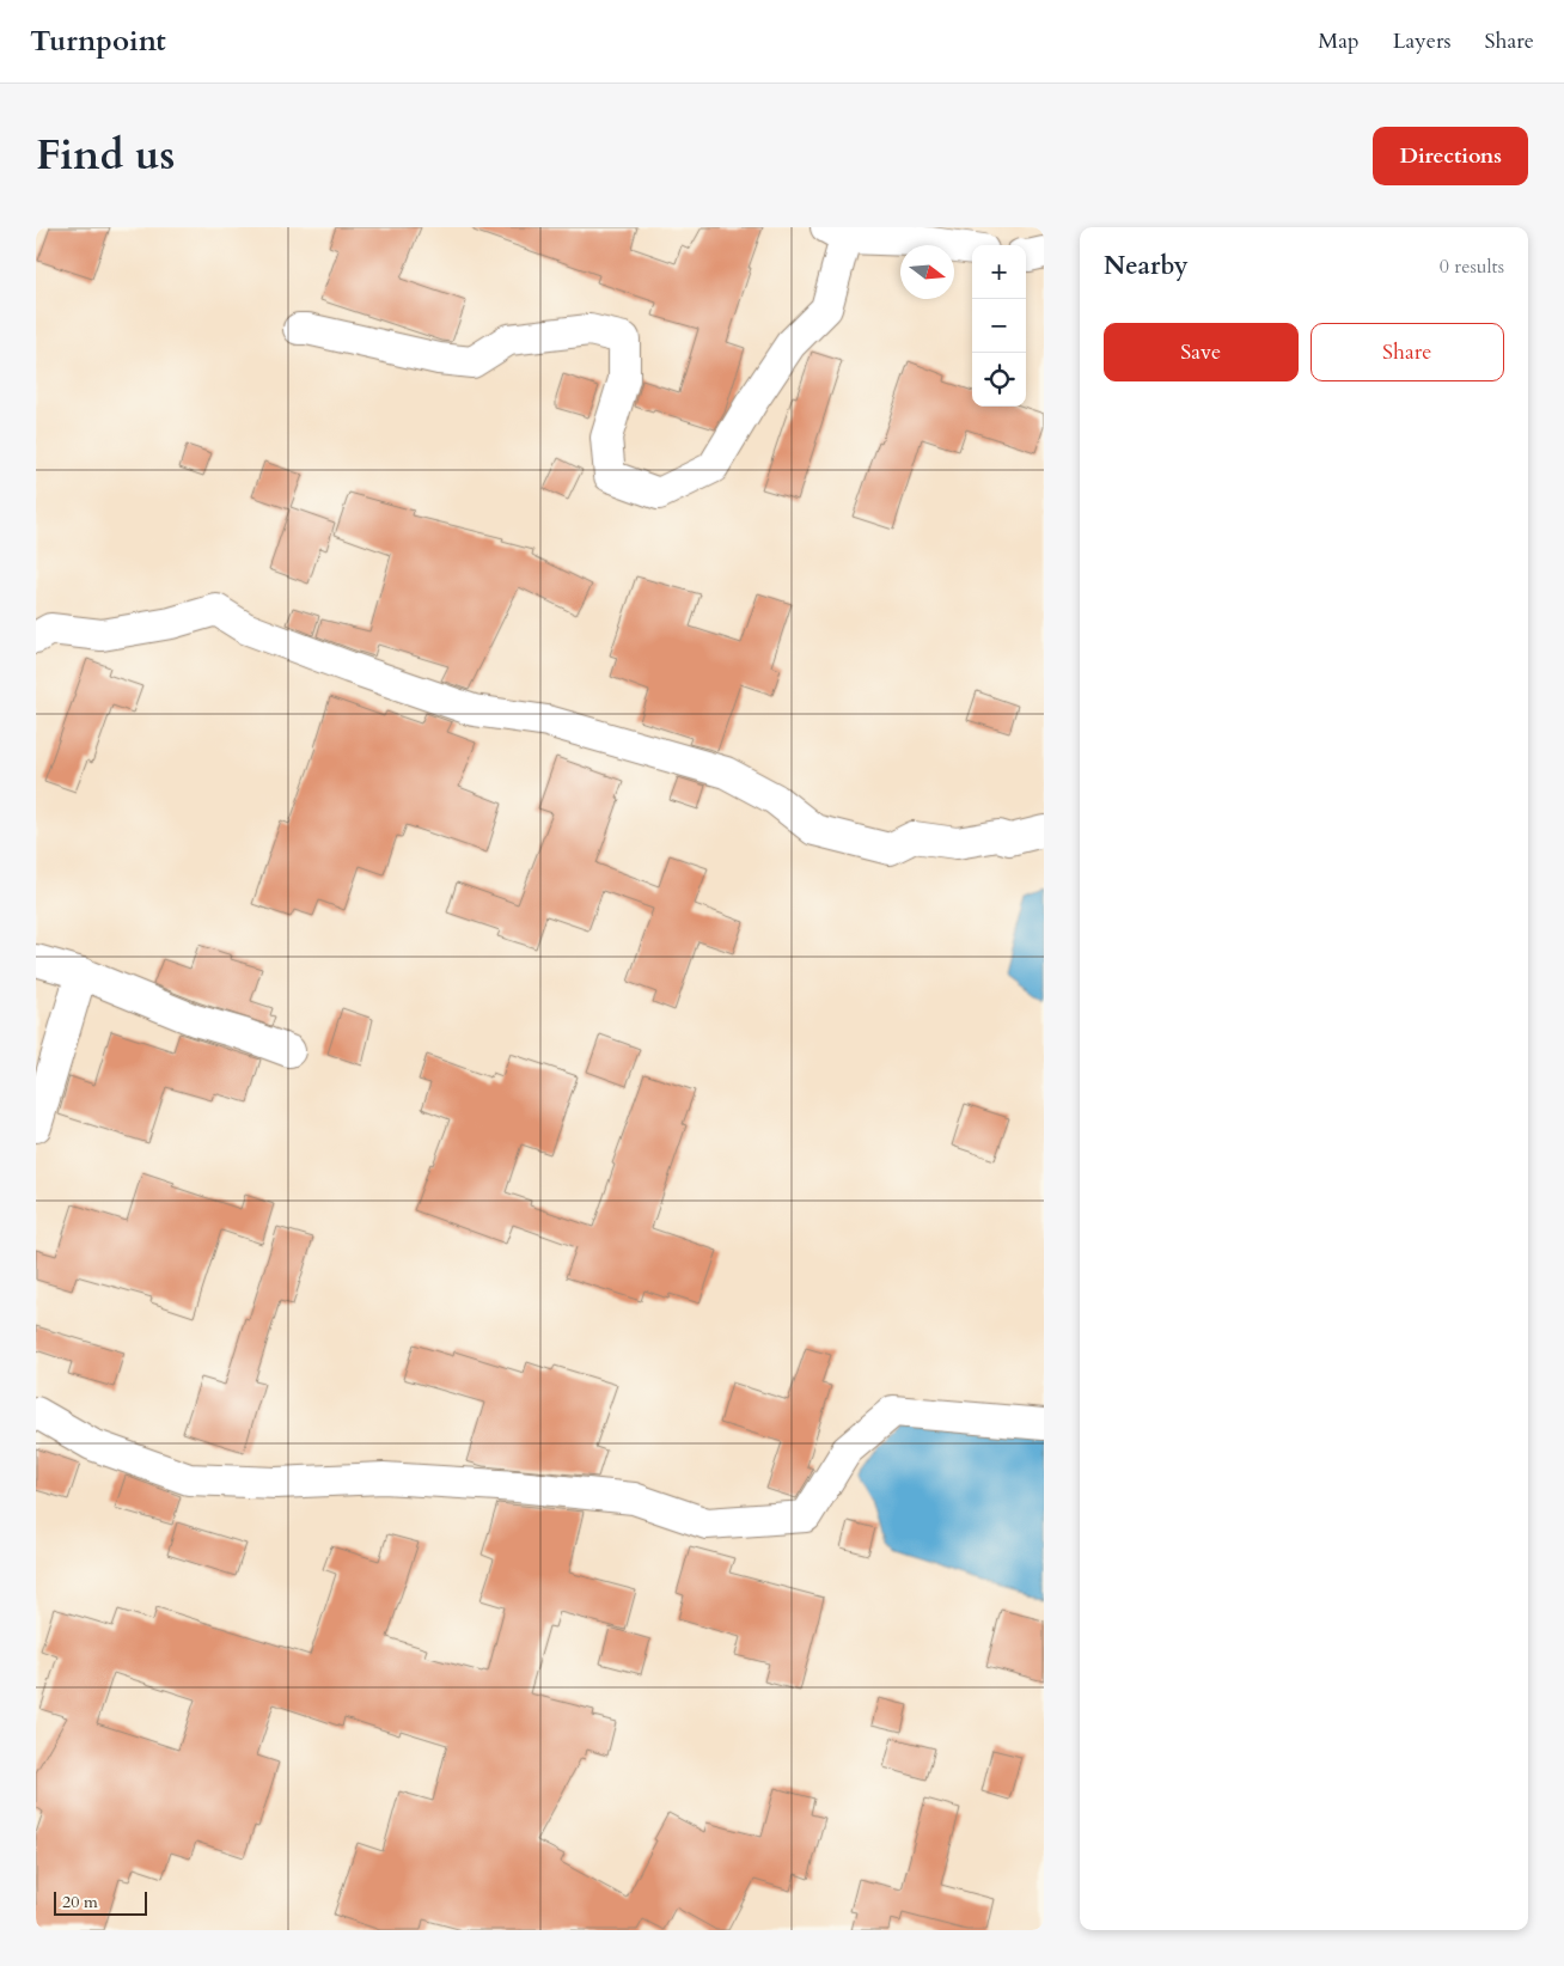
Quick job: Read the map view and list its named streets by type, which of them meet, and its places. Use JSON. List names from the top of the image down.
{
  "scale_bar": "20 m",
  "north": "right",
  "page": {
    "header": "Turnpoint",
    "nav": ["Map", "Layers", "Share"],
    "title": "Find us",
    "buttons": [
      "Directions",
      ["Save", "Share"]
    ],
    "heading": ["Nearby", "0 results"],
    "map_buttons": ["+", "−"],
    "scale": "20 m"
  }
}
